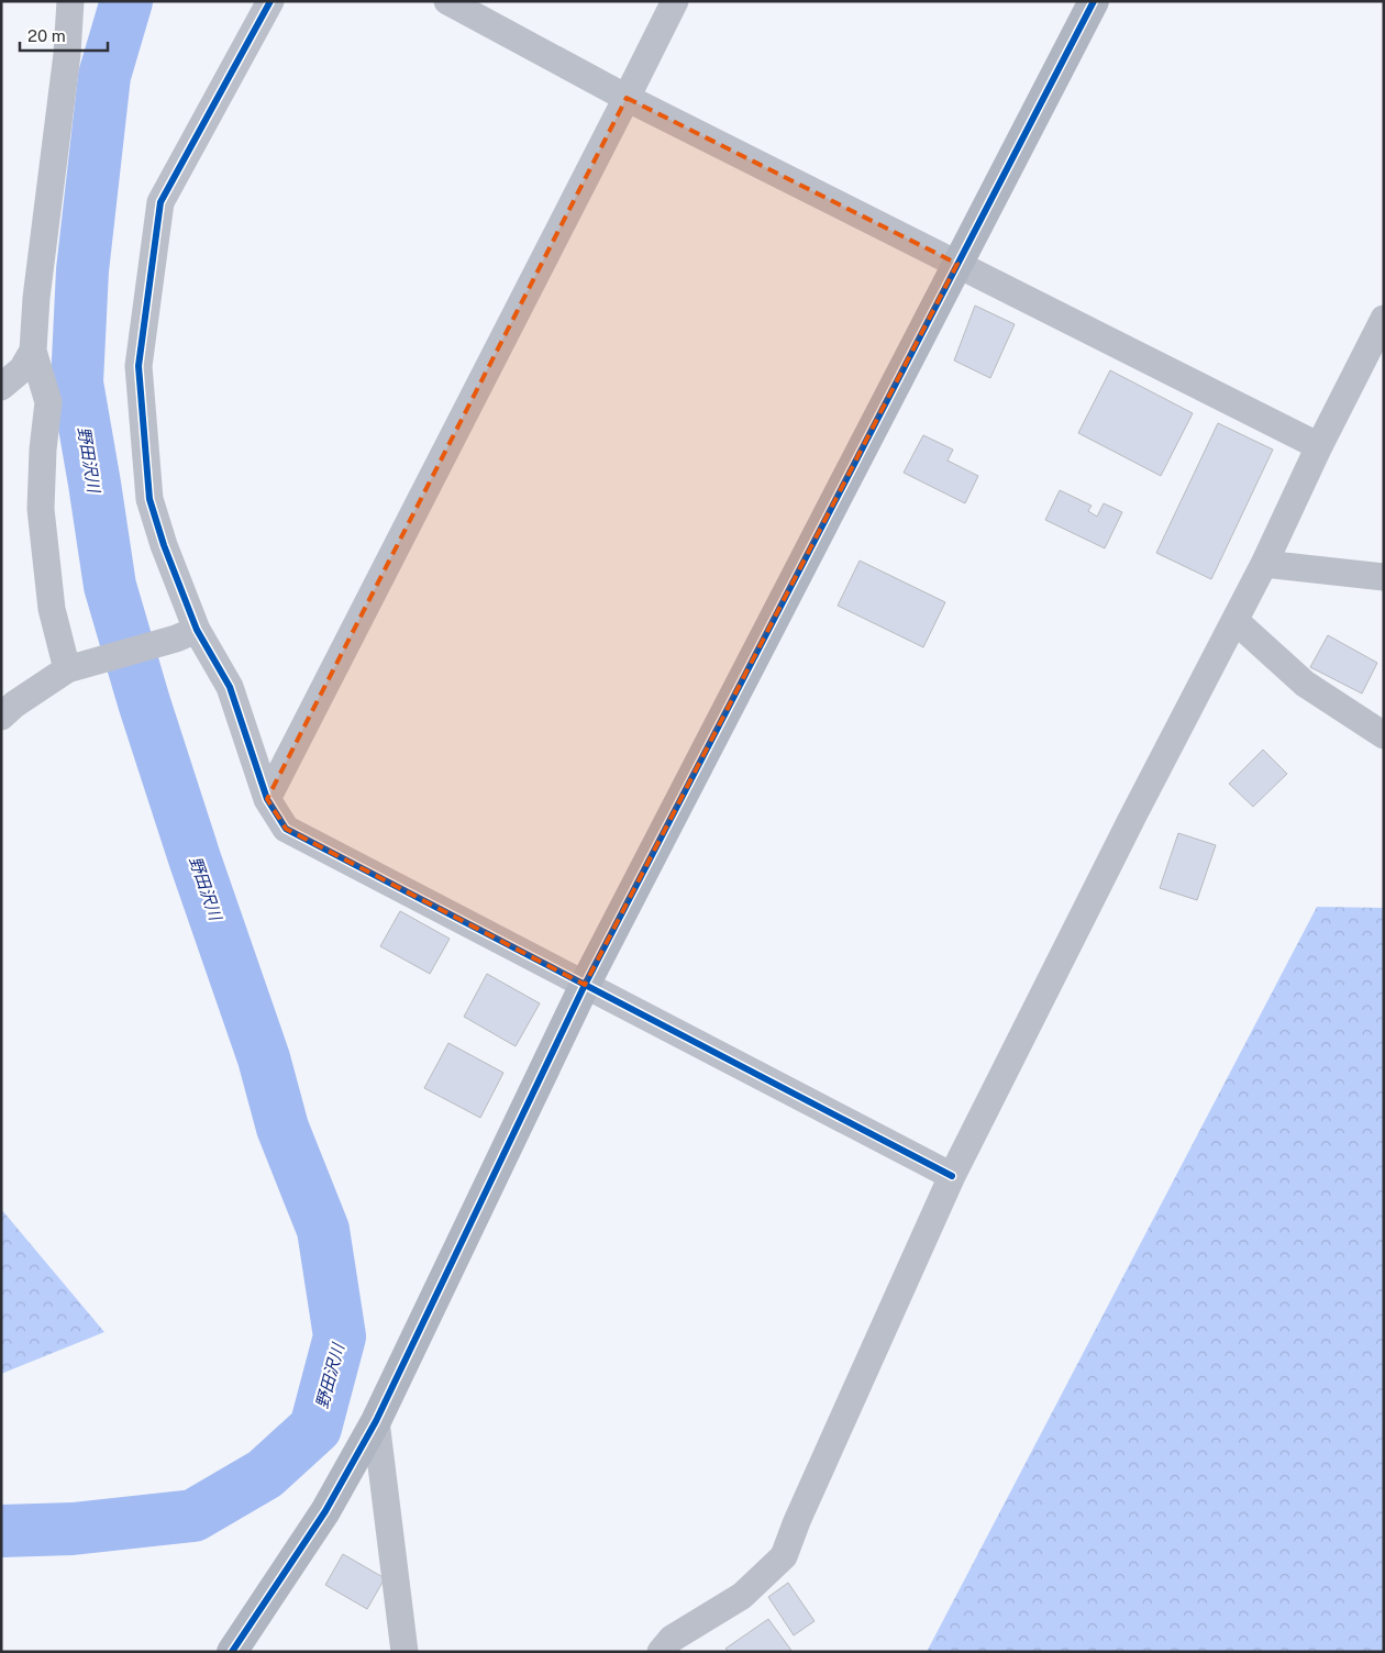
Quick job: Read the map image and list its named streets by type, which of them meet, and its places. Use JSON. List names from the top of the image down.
{
  "water": ["野田沢川"],
  "scale_bar": "20 m"
}
